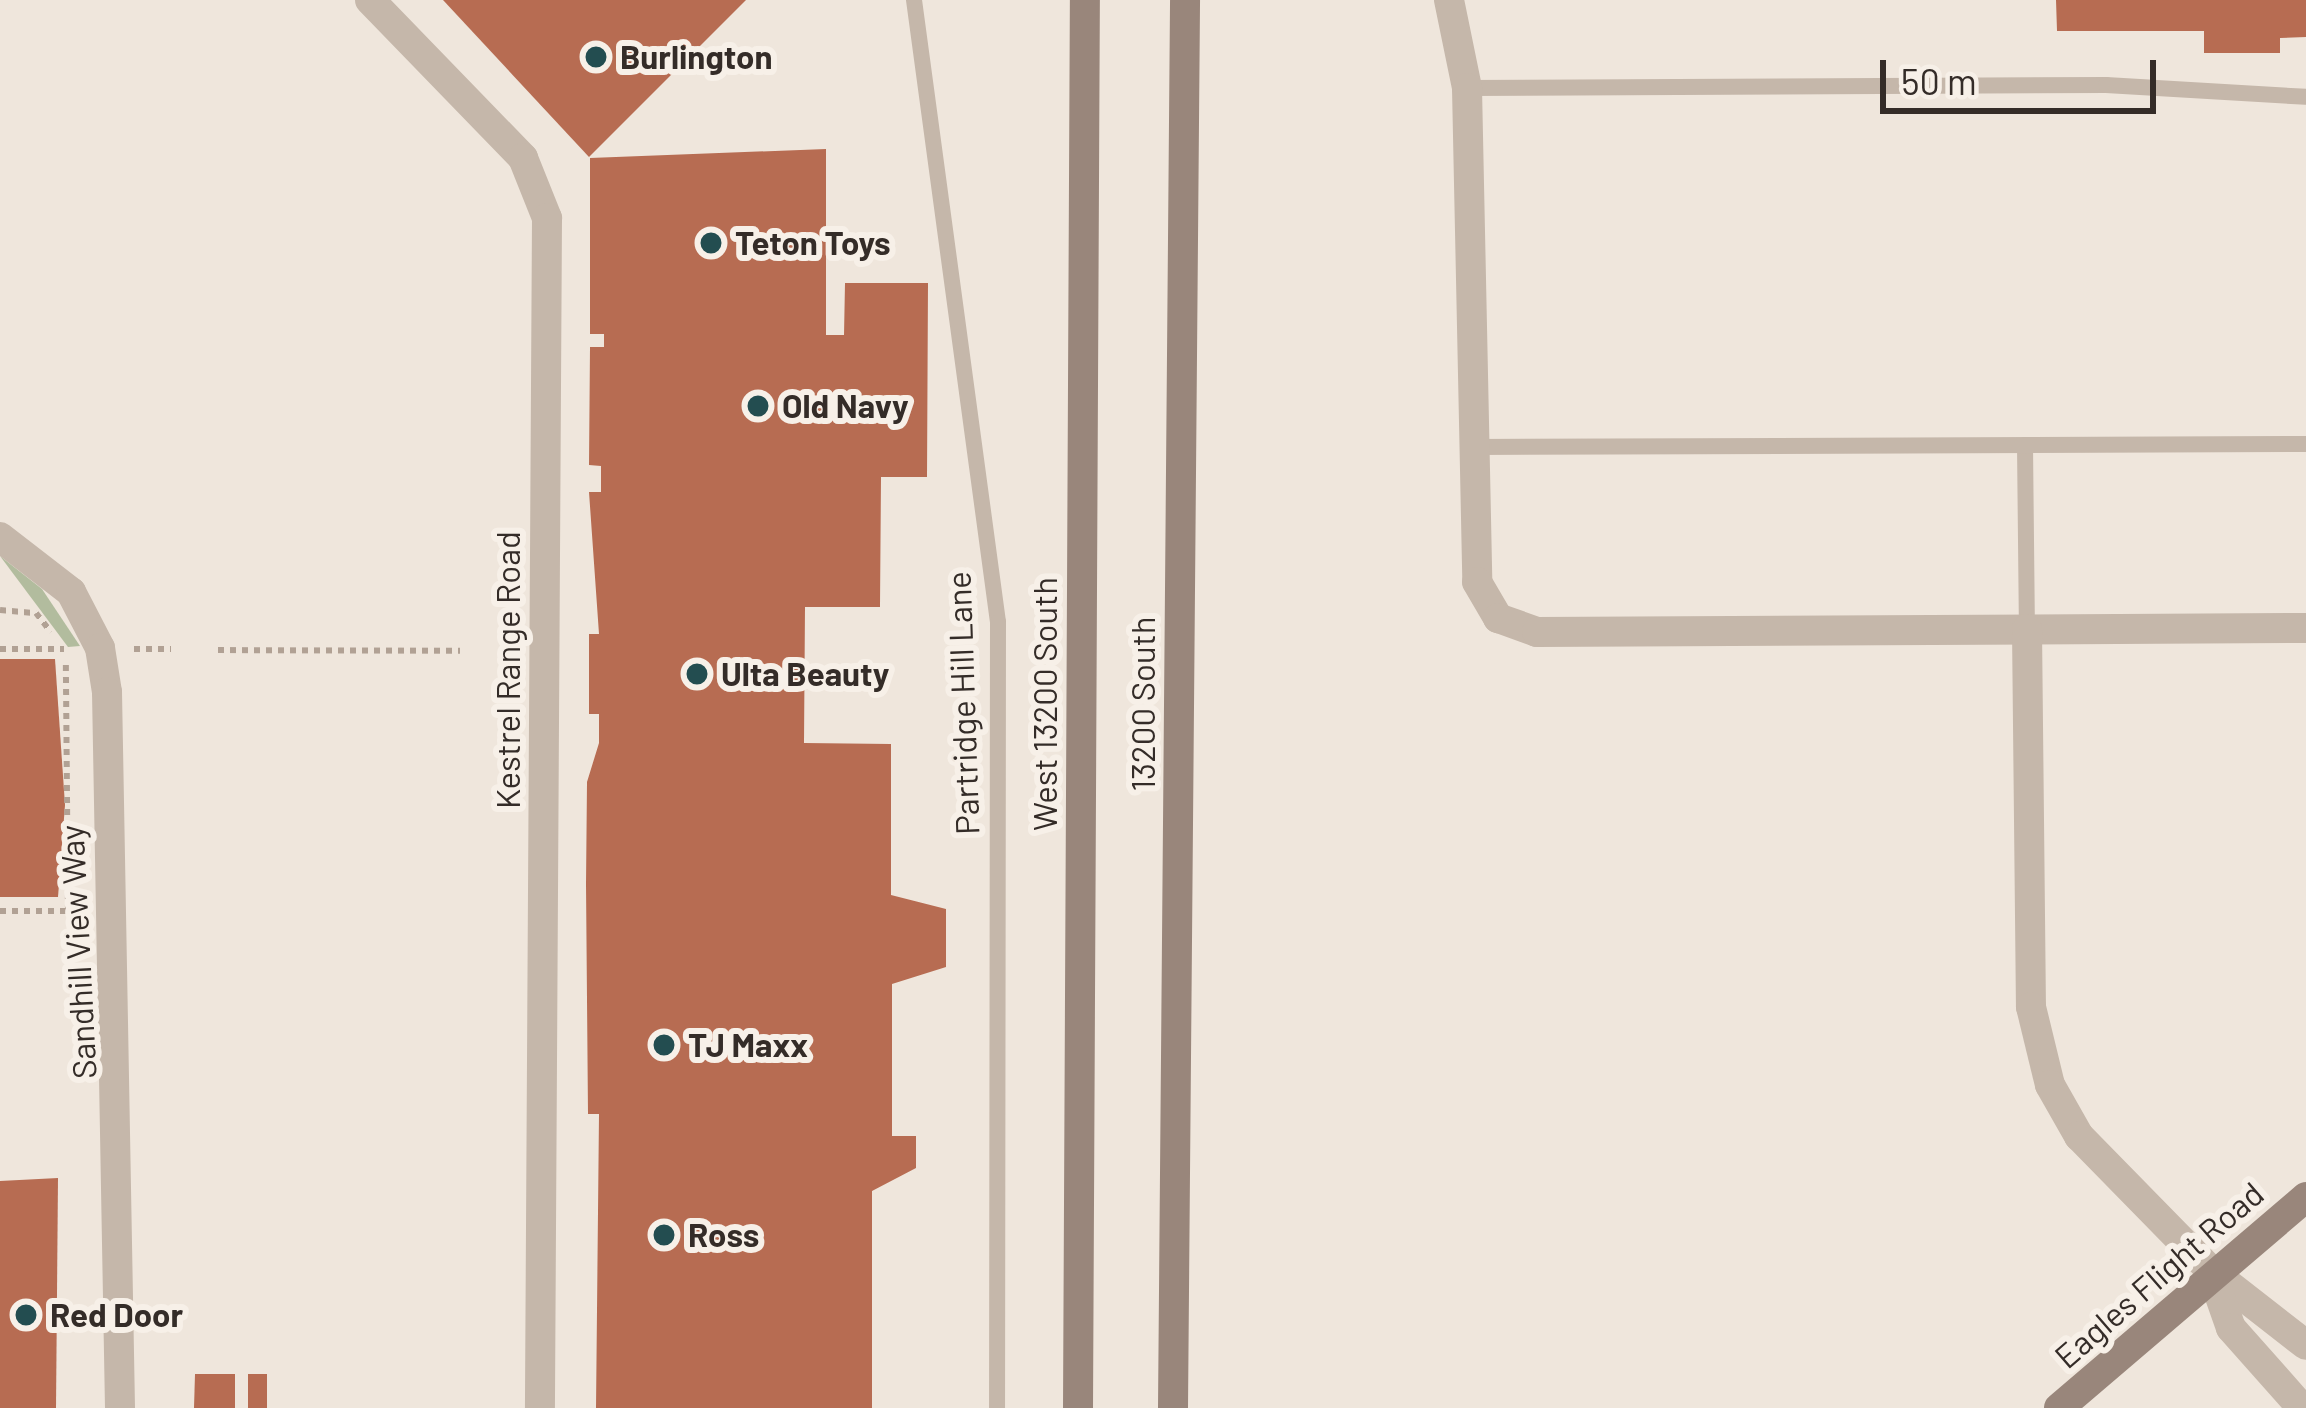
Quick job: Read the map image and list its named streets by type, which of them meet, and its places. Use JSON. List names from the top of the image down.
{
  "streets": {
    "street": [
      "Kestrel Range Road",
      "West 13200 South",
      "13200 South",
      "Sandhill View Way",
      "Eagles Flight Road"
    ],
    "lane": ["Partridge Hill Lane"]
  },
  "places": [
    "Burlington",
    "Teton Toys",
    "Old Navy",
    "Ulta Beauty",
    "TJ Maxx",
    "Ross",
    "Red Door"
  ],
  "scale_bar": "50 m"
}
